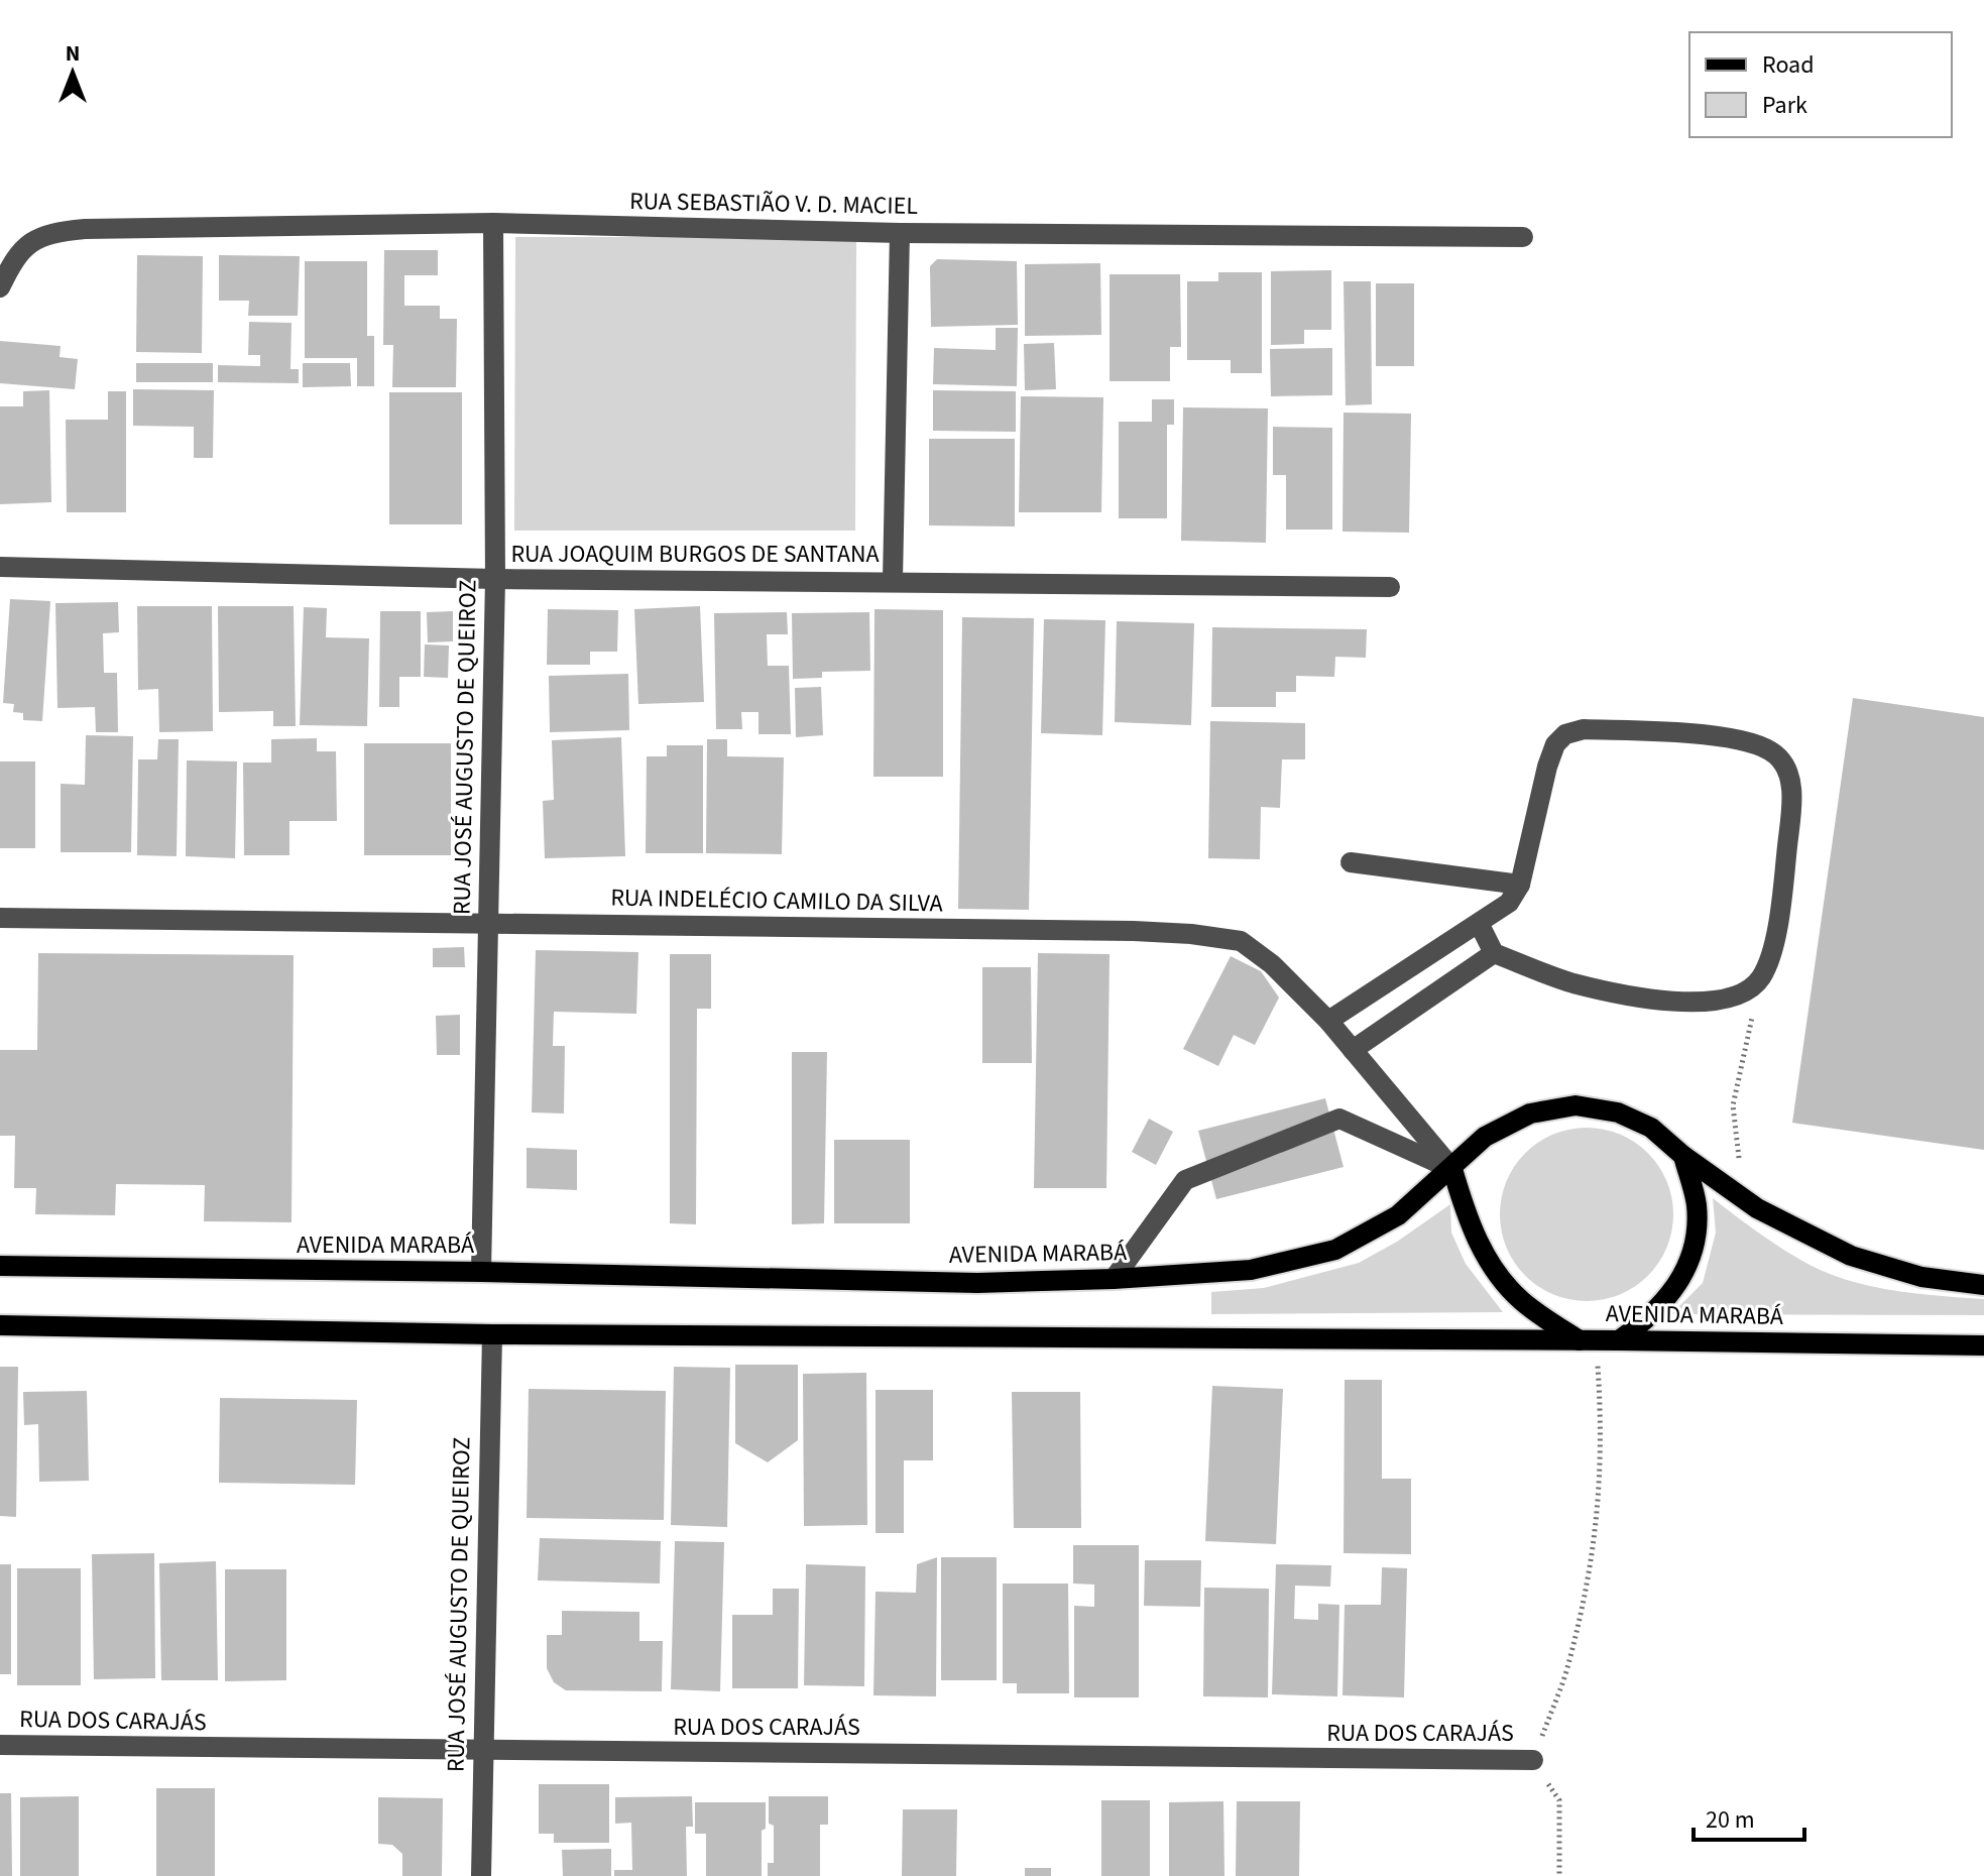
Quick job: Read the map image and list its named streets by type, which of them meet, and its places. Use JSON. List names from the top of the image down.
{
  "streets": {
    "main road": ["AVENIDA MARABÁ"],
    "street": [
      "RUA SEBASTIÃO V. D. MACIEL",
      "RUA JOAQUIM BURGOS DE SANTANA",
      "RUA JOSÉ AUGUSTO DE QUEIROZ",
      "RUA INDELÉCIO CAMILO DA SILVA",
      "RUA DOS CARAJÁS"
    ]
  },
  "crossings": [
    ["RUA SEBASTIÃO V. D. MACIEL", "RUA JOSÉ AUGUSTO DE QUEIROZ"],
    ["RUA JOAQUIM BURGOS DE SANTANA", "RUA JOSÉ AUGUSTO DE QUEIROZ"],
    ["RUA JOSÉ AUGUSTO DE QUEIROZ", "RUA INDELÉCIO CAMILO DA SILVA"],
    ["RUA JOSÉ AUGUSTO DE QUEIROZ", "AVENIDA MARABÁ"],
    ["RUA JOSÉ AUGUSTO DE QUEIROZ", "RUA DOS CARAJÁS"],
    ["RUA INDELÉCIO CAMILO DA SILVA", "AVENIDA MARABÁ"]
  ],
  "legend": ["Road", "Park"],
  "scale_bar": "20 m",
  "north": "top"
}
